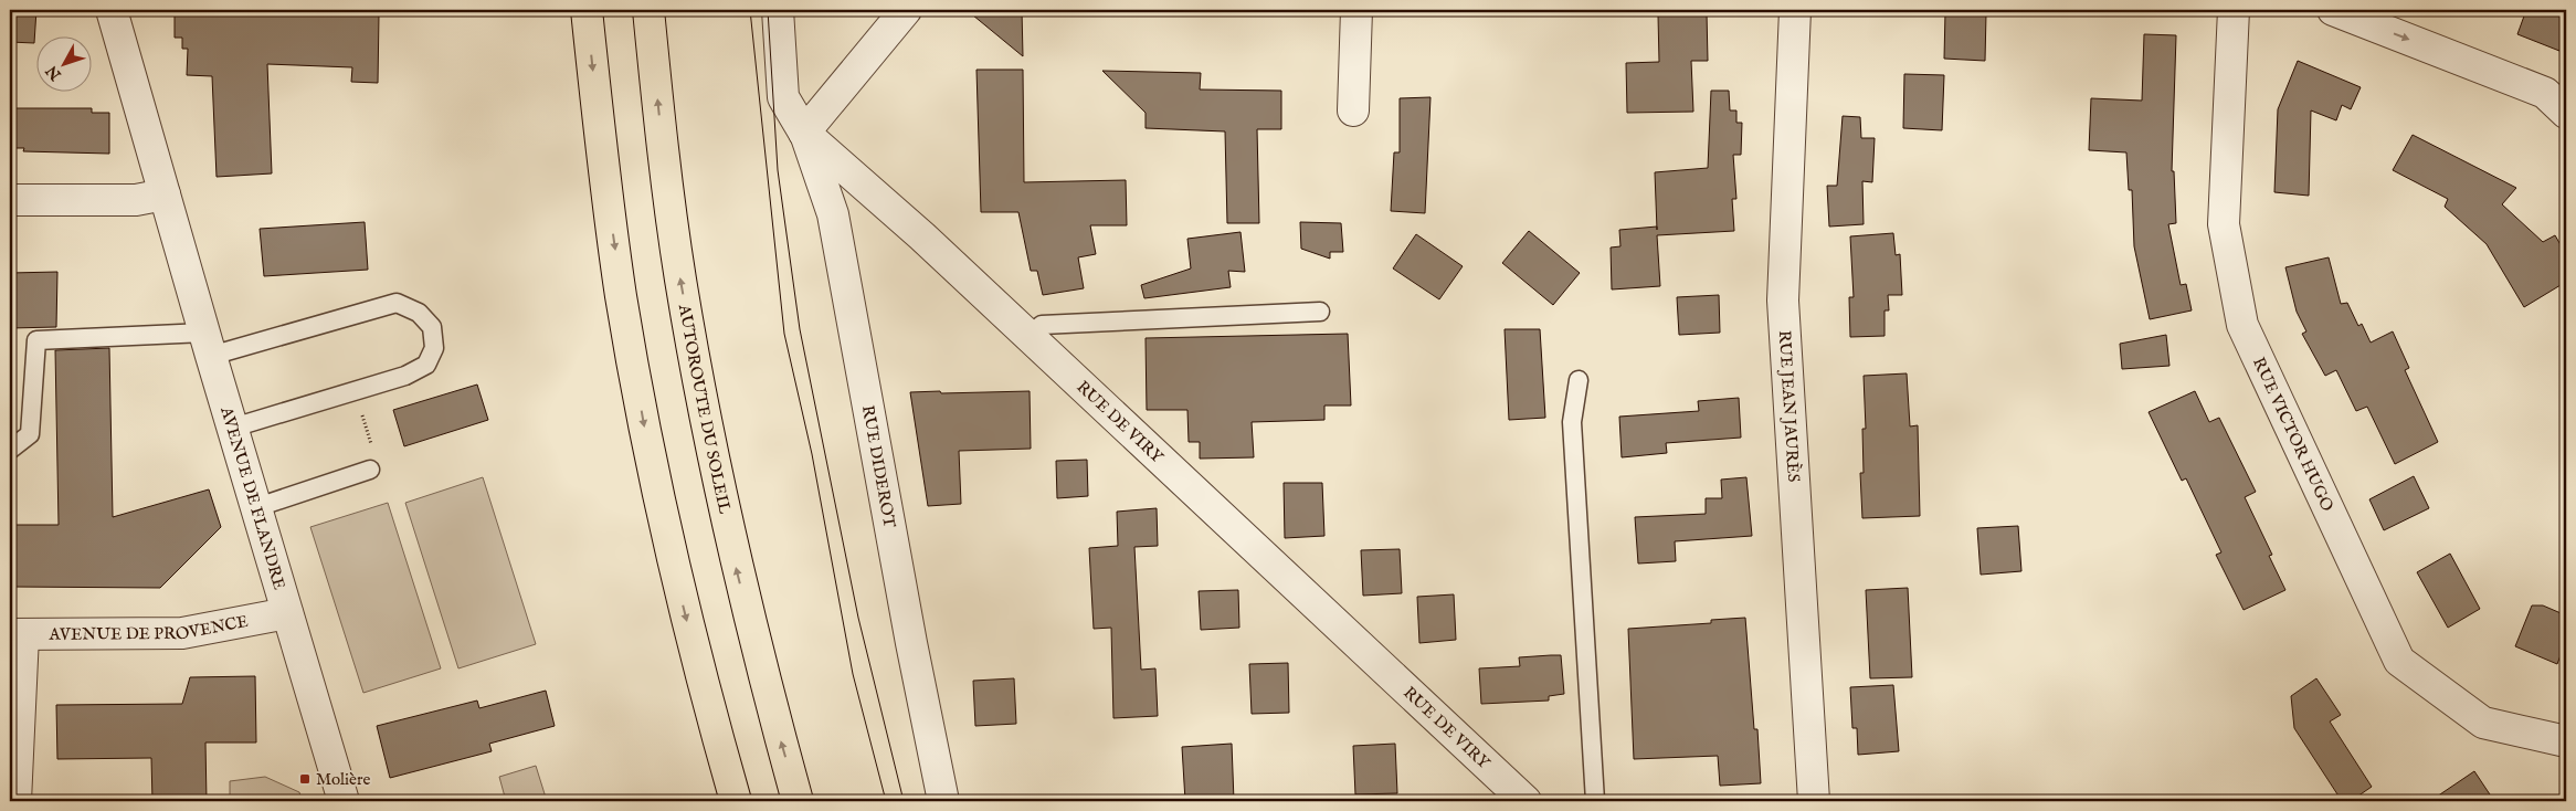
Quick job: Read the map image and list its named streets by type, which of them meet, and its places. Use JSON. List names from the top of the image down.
{
  "streets": {
    "highway": ["AUTOROUTE DU SOLEIL"],
    "street": [
      "RUE JEAN JAURÈS",
      "RUE DE VIRY",
      "RUE VICTOR HUGO",
      "RUE DIDEROT",
      "AVENUE DE FLANDRE",
      "AVENUE DE PROVENCE"
    ]
  },
  "crossings": [
    ["RUE DE VIRY", "RUE DIDEROT"],
    ["AVENUE DE FLANDRE", "AVENUE DE PROVENCE"]
  ],
  "places": {
    "transit": ["Molière"]
  },
  "north": "bottom left"
}
